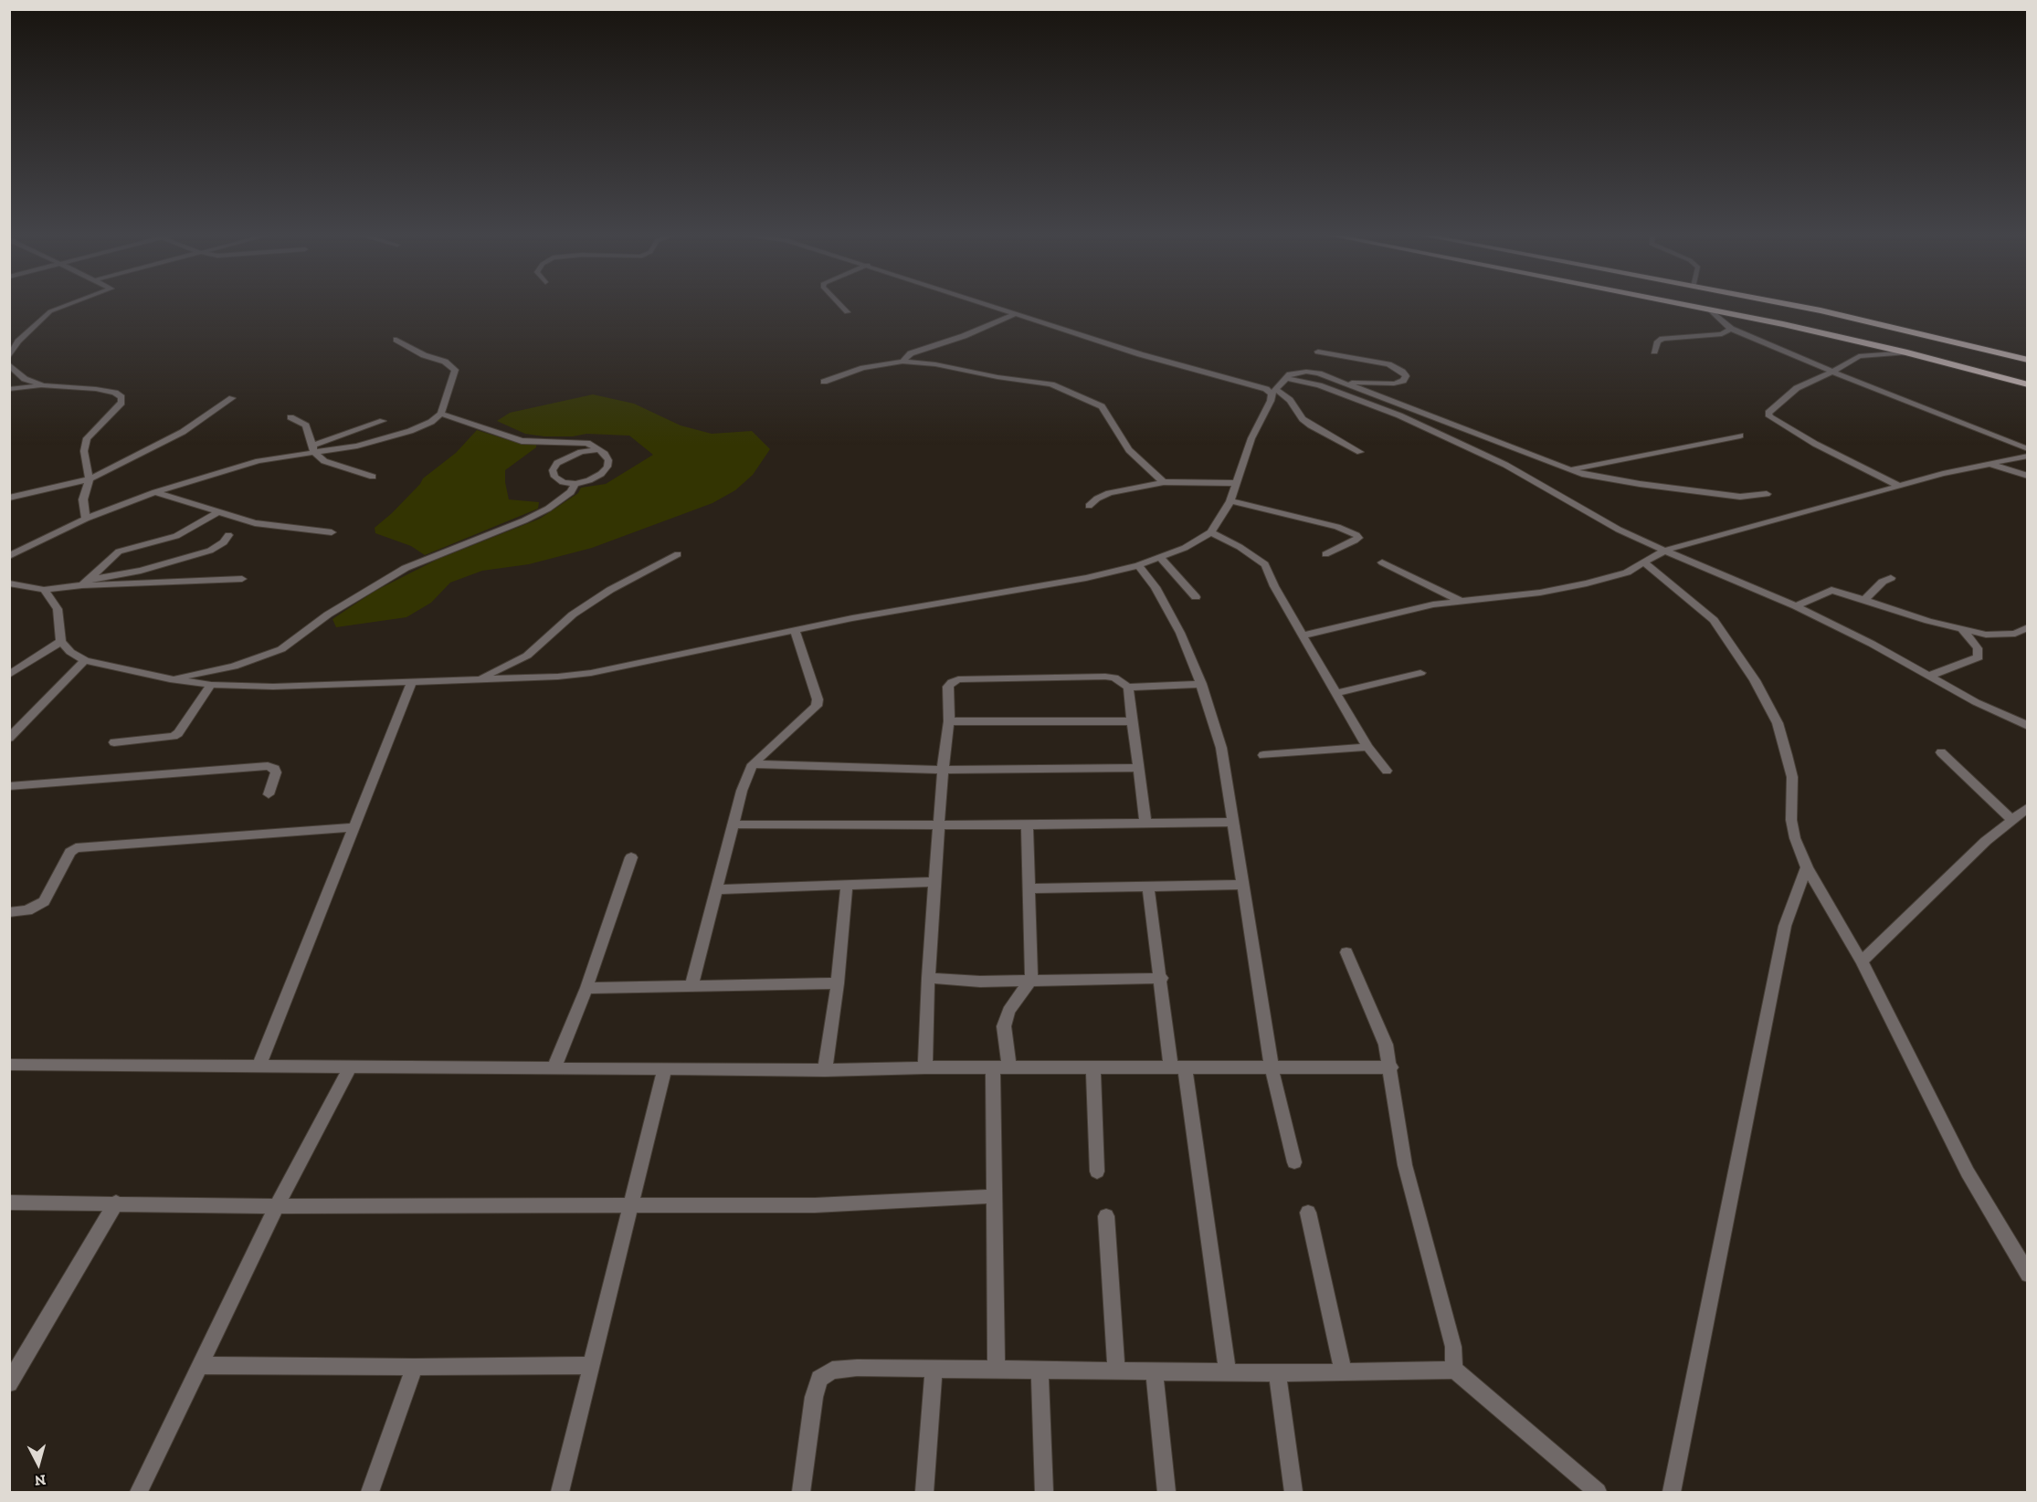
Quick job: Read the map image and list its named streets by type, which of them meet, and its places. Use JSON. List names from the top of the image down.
{
  "north": "bottom"
}
